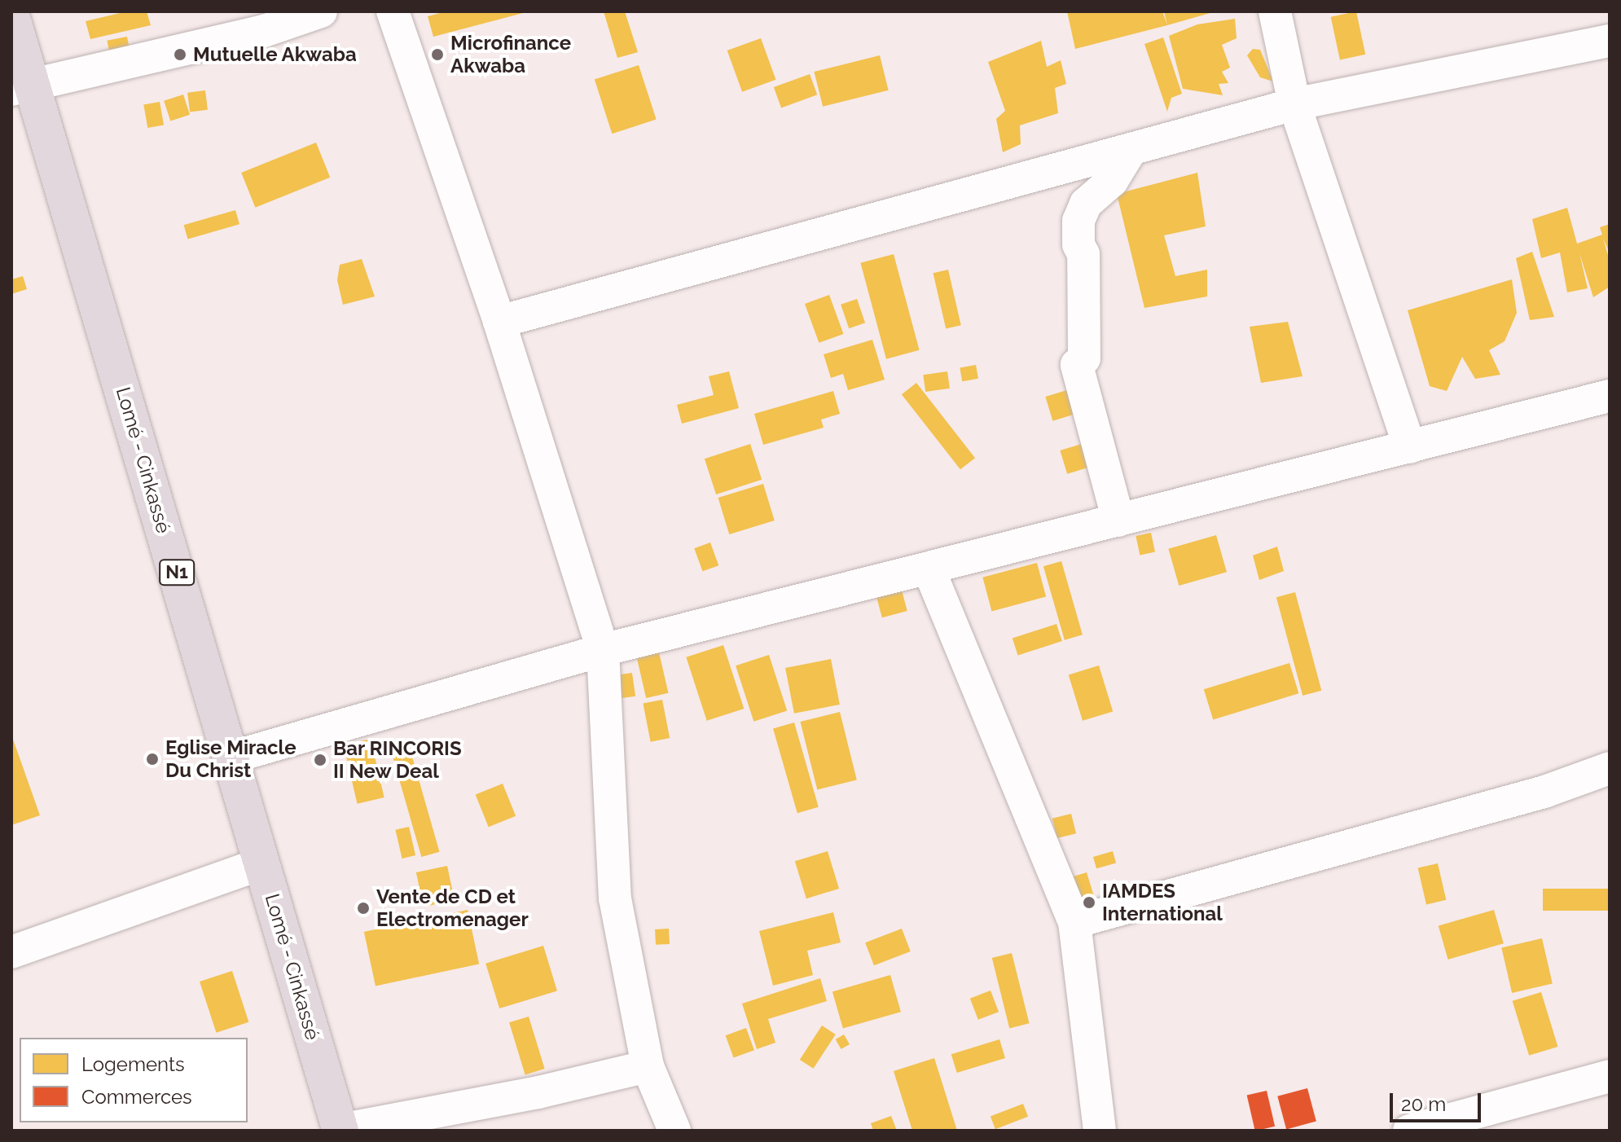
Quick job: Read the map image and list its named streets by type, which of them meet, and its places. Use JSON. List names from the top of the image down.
{
  "streets": {
    "highway": ["Lomé - Cinkassé", "N1"]
  },
  "places": [
    "Mutuelle Akwaba",
    "Microfinance Akwaba",
    "Eglise Miracle Du Christ",
    "Bar RINCORIS II New Deal",
    "IAMDES International",
    "Vente de CD et Electromenager"
  ],
  "legend": ["Logements", "Commerces"],
  "scale_bar": "20 m"
}
